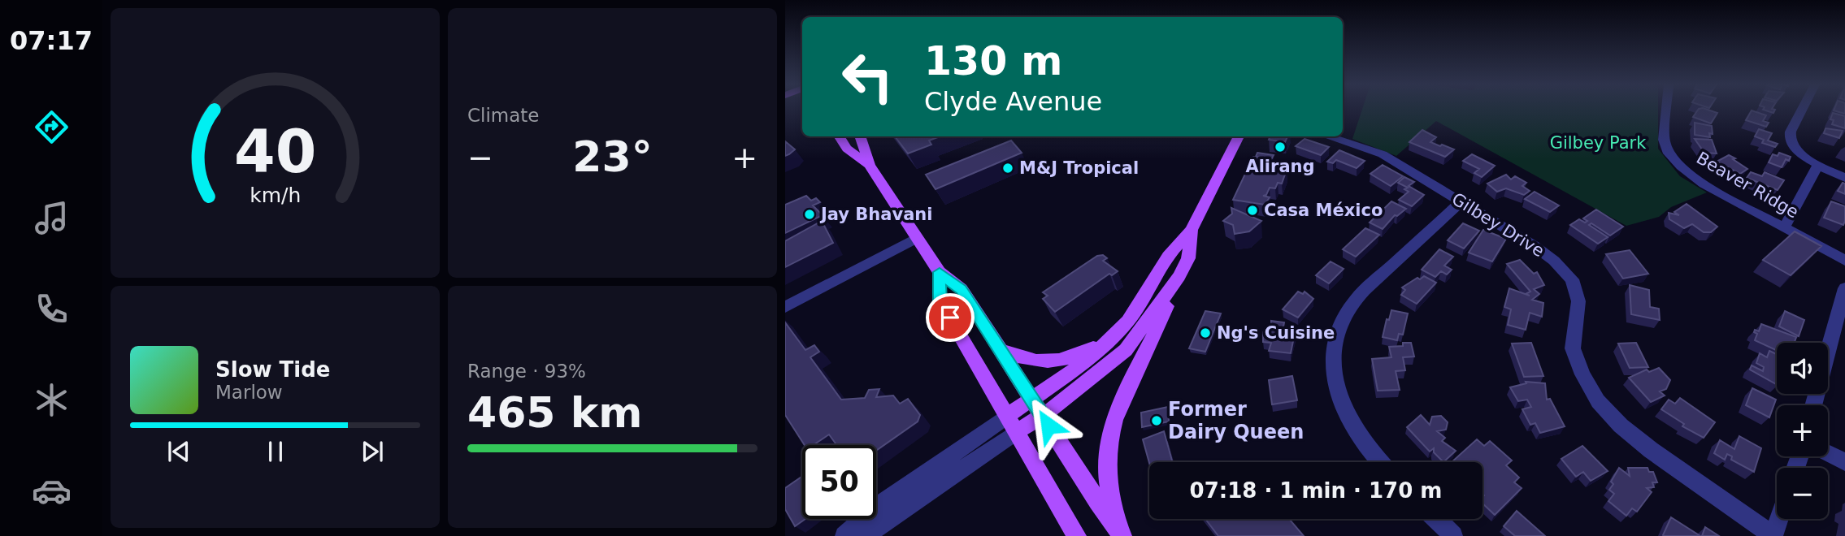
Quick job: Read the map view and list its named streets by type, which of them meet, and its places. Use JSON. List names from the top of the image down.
{
  "streets": {
    "street": ["Beaver Ridge", "Gilbey Drive"]
  },
  "parks": ["Gilbey Park"],
  "places": [
    "Alirang",
    "M&J Tropical",
    "Casa México",
    "Jay Bhavani",
    "Ng's Cuisine",
    "Former Dairy Queen"
  ],
  "page": {
    "tabs": "07:17",
    "tile": [
      "Climate",
      ["Range · 93%", "465 km"]
    ],
    "turn": ["130 m", "Clyde Avenue"],
    "heat": ["−", "23°", "+"],
    "map_buttons": ["+", "−"],
    "song": ["Slow Tide", "Marlow"],
    "limit": "50",
    "trip": "07:18 · 1 min · 170 m",
    "gauge": ["40", "km/h"]
  }
}
